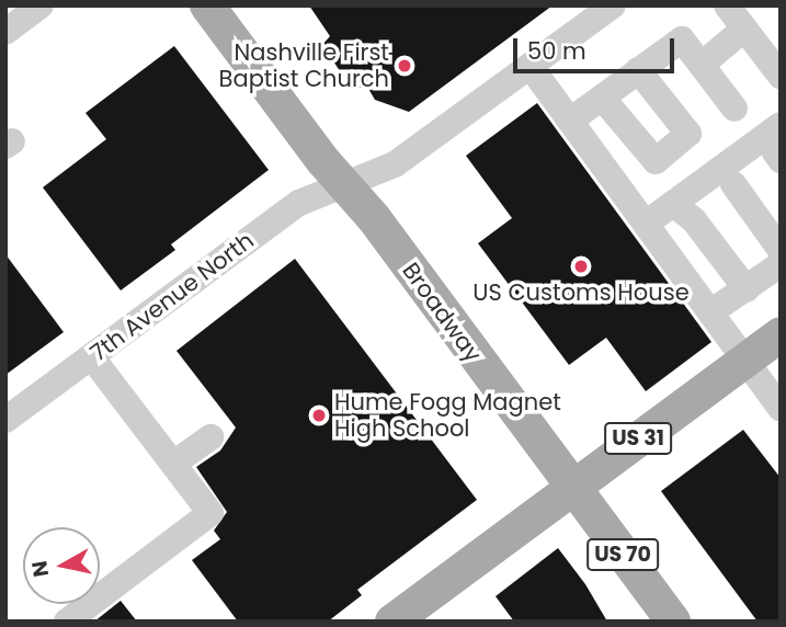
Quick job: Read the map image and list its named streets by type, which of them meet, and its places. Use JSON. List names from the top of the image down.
{
  "streets": {
    "main road": ["Broadway", "US 31", "US 70"],
    "street": ["7th Avenue North"]
  },
  "crossings": [
    ["7th Avenue North", "Broadway"],
    ["Broadway", "US 31"]
  ],
  "places": ["Nashville First Baptist Church", "US Customs House", "Hume Fogg Magnet High School"],
  "scale_bar": "50 m",
  "north": "left"
}
